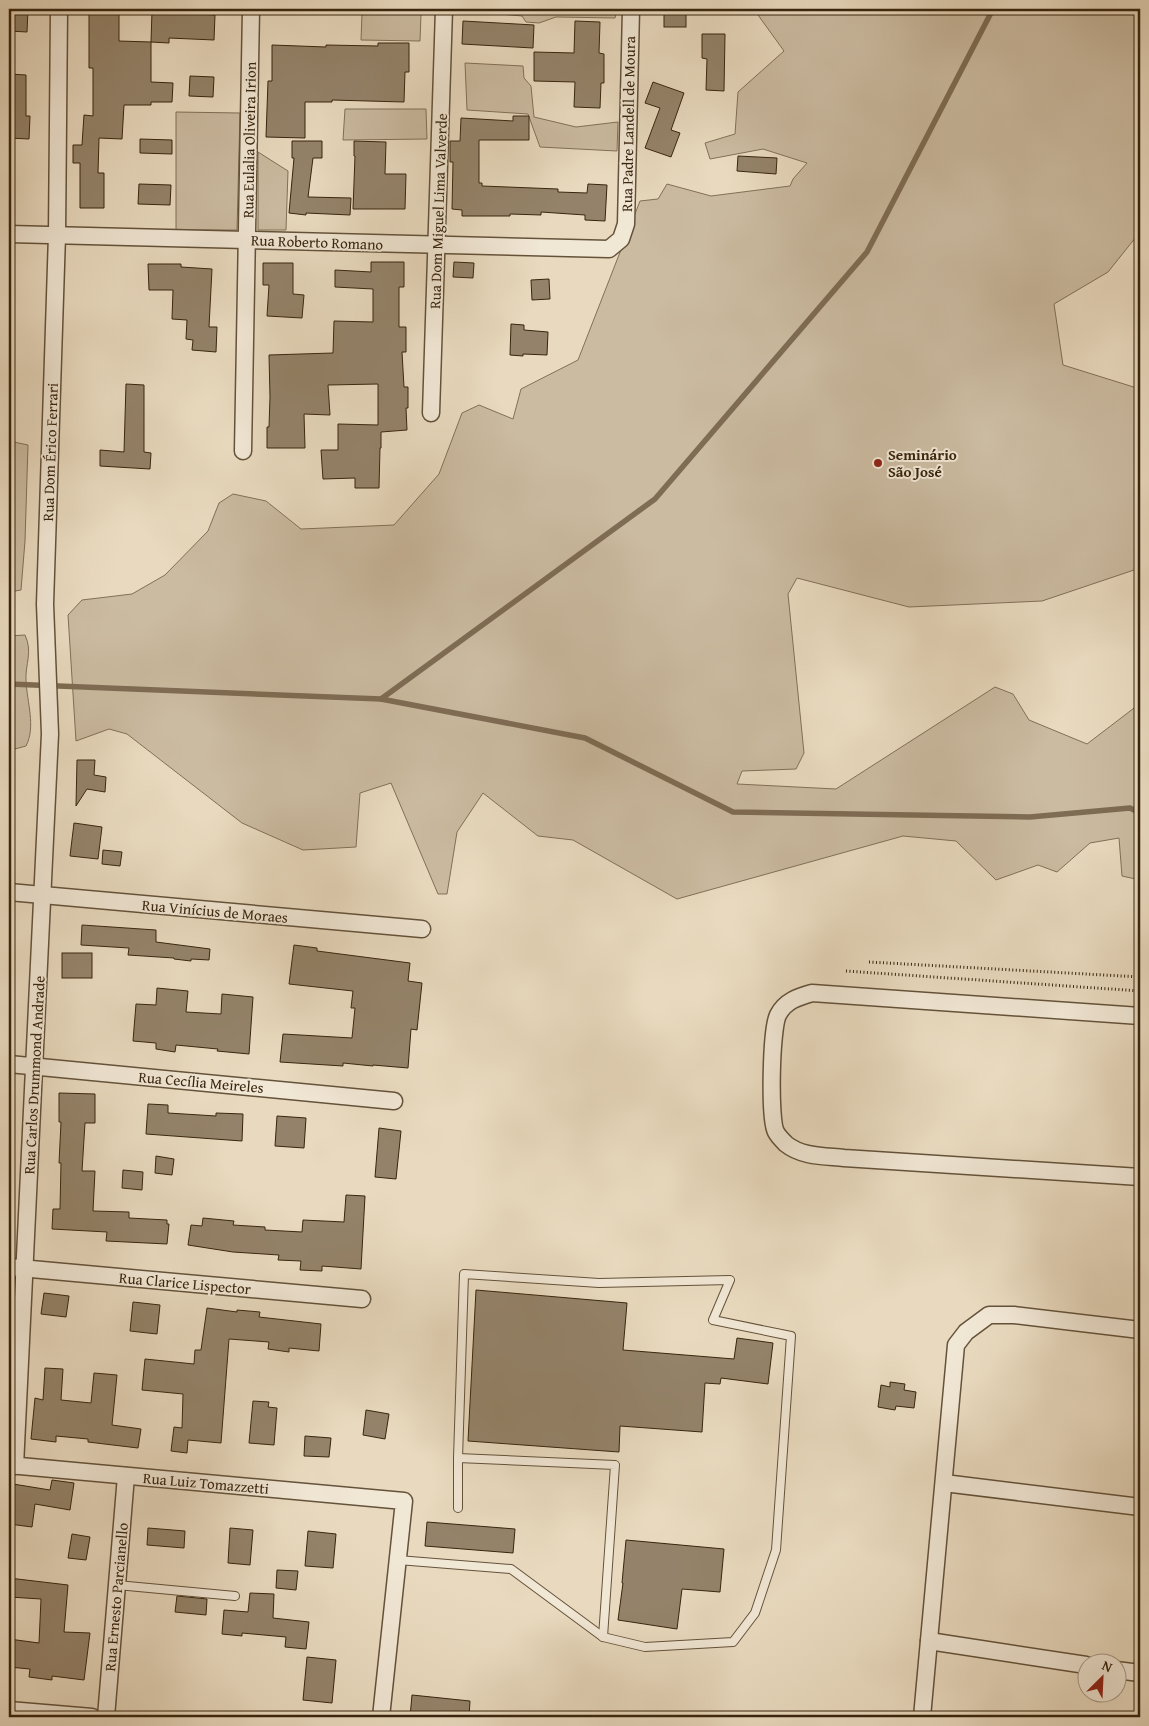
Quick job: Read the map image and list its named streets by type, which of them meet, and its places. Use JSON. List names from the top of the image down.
{
  "streets": {
    "street": [
      "Rua Padre Landell de Moura",
      "Rua Eulalia Oliveira Irion",
      "Rua Dom Miguel Lima Valverde",
      "Rua Roberto Romano",
      "Rua Dom Érico Ferrari",
      "Rua Vinícius de Moraes",
      "Rua Carlos Drummond Andrade",
      "Rua Cecília Meireles",
      "Rua Clarice Lispector",
      "Rua Luiz Tomazzetti",
      "Rua Ernesto Parcianello"
    ]
  },
  "crossings": [
    ["Rua Padre Landell de Moura", "Rua Roberto Romano"],
    ["Rua Eulalia Oliveira Irion", "Rua Roberto Romano"],
    ["Rua Dom Miguel Lima Valverde", "Rua Roberto Romano"],
    ["Rua Roberto Romano", "Rua Dom Érico Ferrari"],
    ["Rua Dom Érico Ferrari", "Rua Vinícius de Moraes"],
    ["Rua Dom Érico Ferrari", "Rua Carlos Drummond Andrade"],
    ["Rua Vinícius de Moraes", "Rua Carlos Drummond Andrade"],
    ["Rua Carlos Drummond Andrade", "Rua Cecília Meireles"],
    ["Rua Carlos Drummond Andrade", "Rua Clarice Lispector"],
    ["Rua Carlos Drummond Andrade", "Rua Luiz Tomazzetti"],
    ["Rua Luiz Tomazzetti", "Rua Ernesto Parcianello"]
  ],
  "places": ["Seminário São José"],
  "north": "top right"
}
